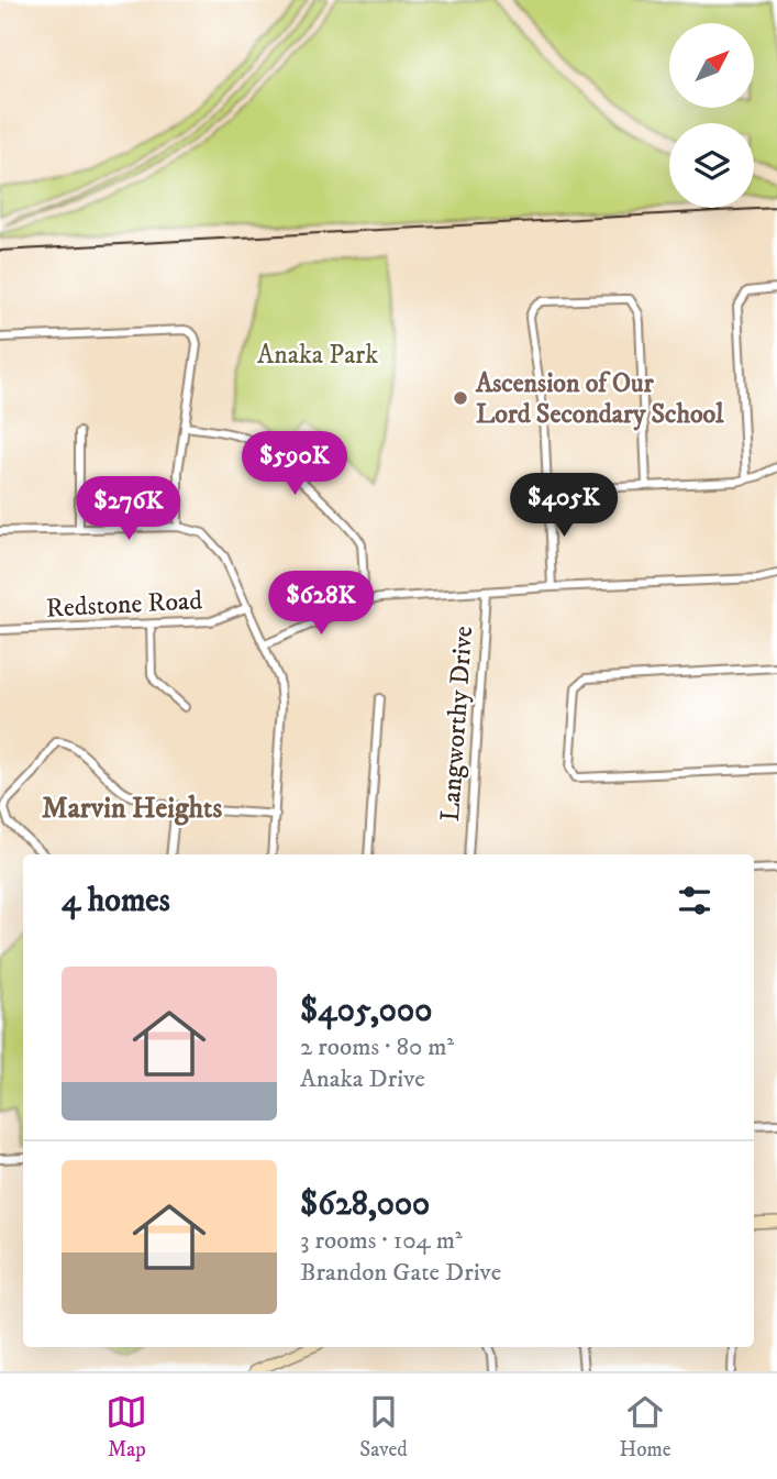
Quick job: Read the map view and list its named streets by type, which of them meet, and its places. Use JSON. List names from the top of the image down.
{
  "streets": {
    "street": ["Redstone Road", "Langworthy Drive"]
  },
  "districts": ["Marvin Heights"],
  "parks": ["Anaka Park"],
  "places": ["Ascension of Our Lord Secondary School"],
  "north": "top right",
  "page": {
    "price": [
      "$590K",
      "$405K",
      "$276K",
      "$628K"
    ],
    "heading": "4 homes",
    "list": [
      {
        "name": "$405,000",
        "note": "2 rooms · 80 m² · Anaka Drive"
      },
      {
        "name": "$628,000",
        "note": "3 rooms · 104 m² · Brandon Gate Drive"
      }
    ],
    "tabs": ["Map", "Saved", "Home"]
  }
}
